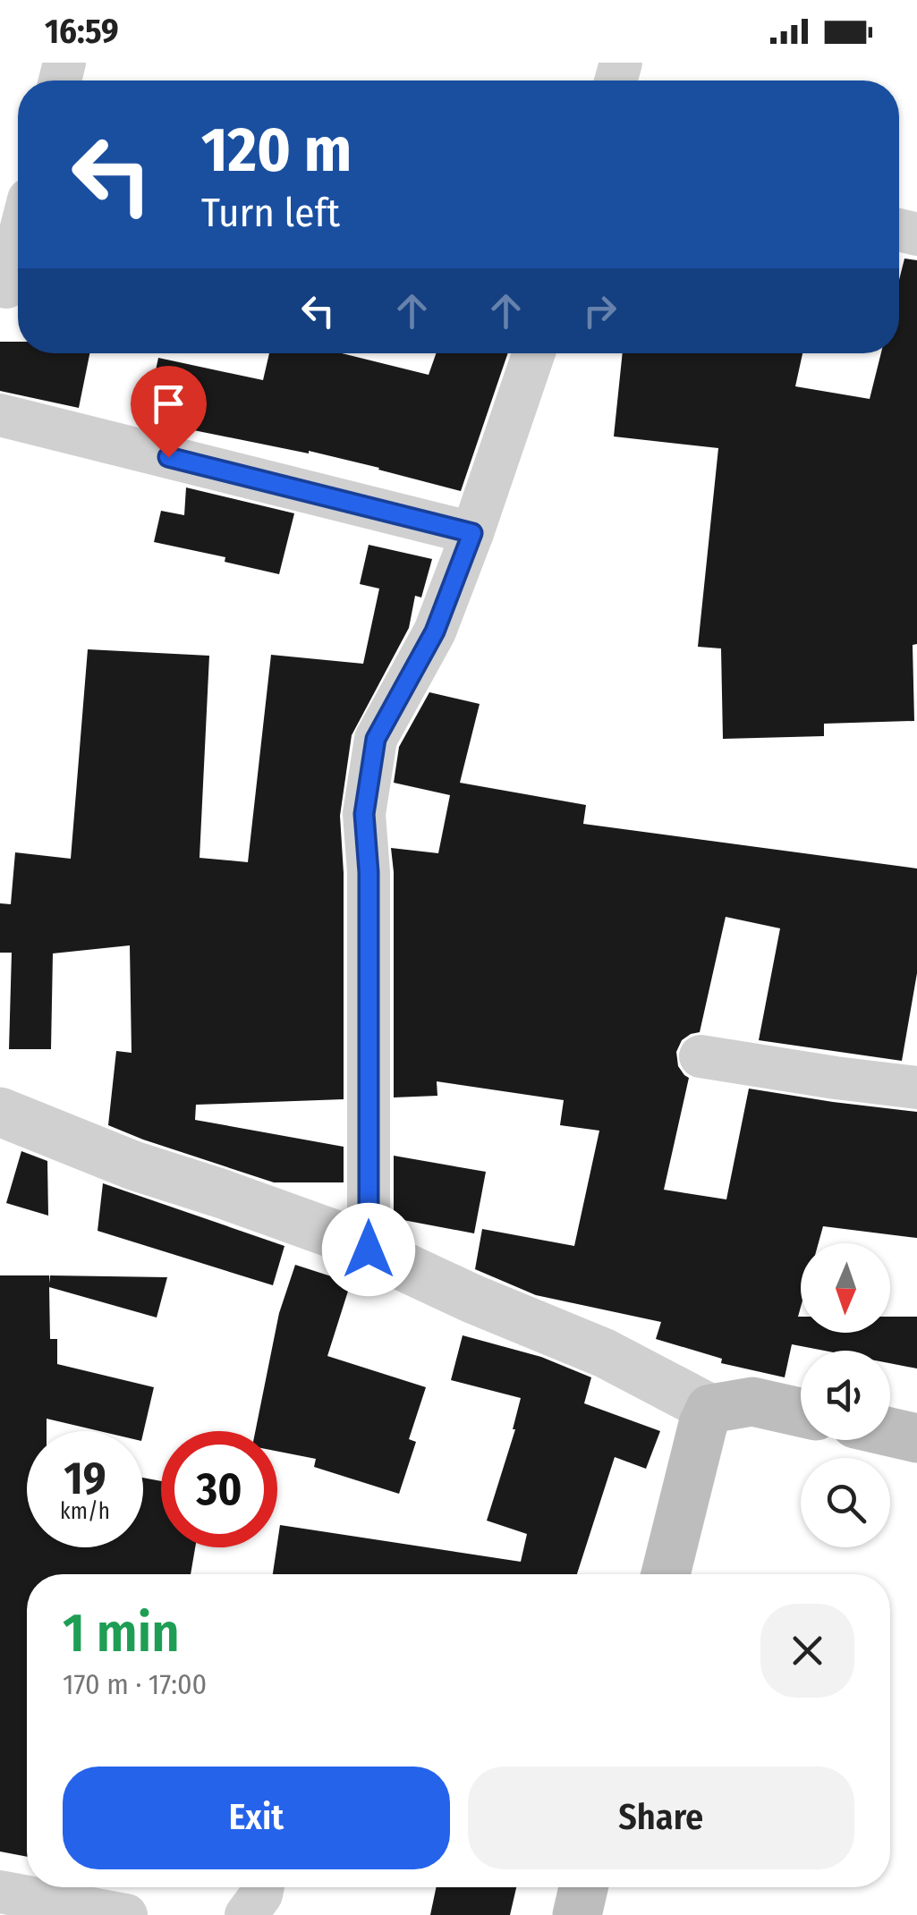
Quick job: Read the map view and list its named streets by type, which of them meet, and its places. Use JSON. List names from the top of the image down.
{
  "north": "bottom",
  "page": {
    "status": "16:59",
    "turn": ["120 m", "Turn left"],
    "speed": "19 km/h",
    "limit": "30",
    "heading": ["1 min", "170 m · 17:00"],
    "buttons": ["Exit", "Share"]
  }
}
